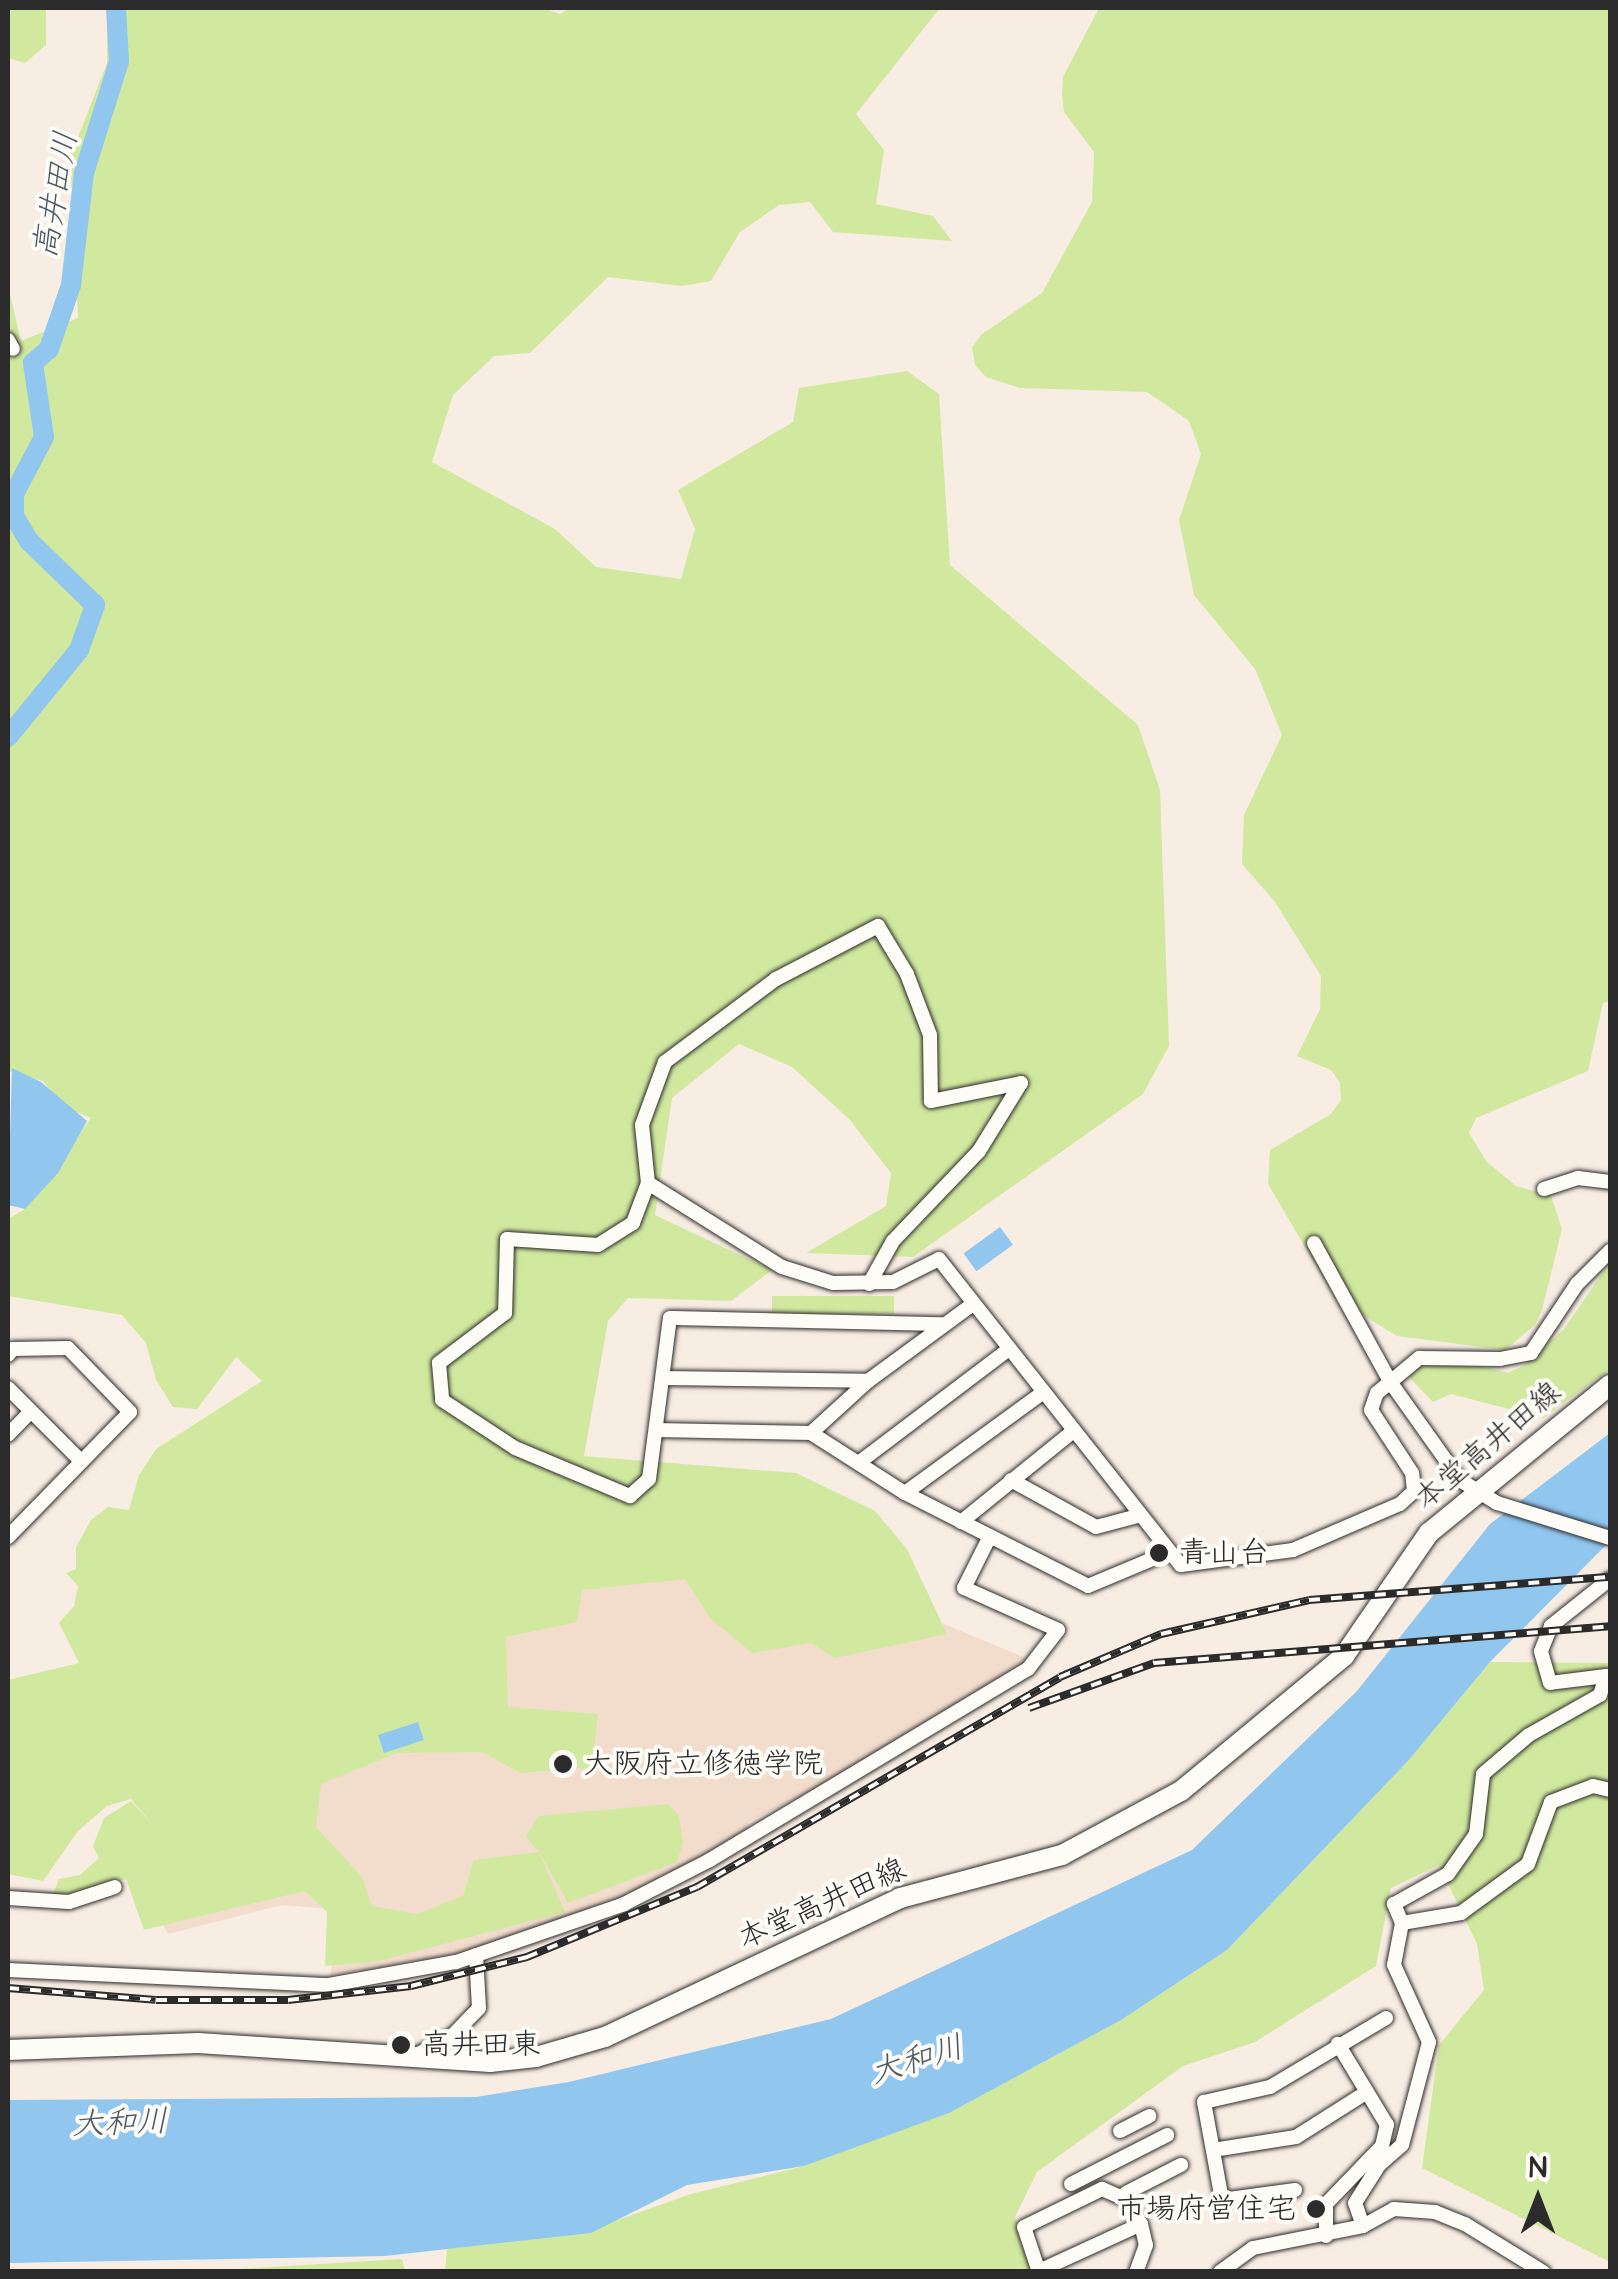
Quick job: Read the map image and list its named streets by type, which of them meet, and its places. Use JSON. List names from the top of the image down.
{
  "streets": {
    "main road": ["本堂高井田線"]
  },
  "water": ["高井田川", "大和川"],
  "places": [
    "青山台",
    "大阪府立修徳学院",
    "高井田東",
    "市場府営住宅"
  ],
  "north": "top"
}
